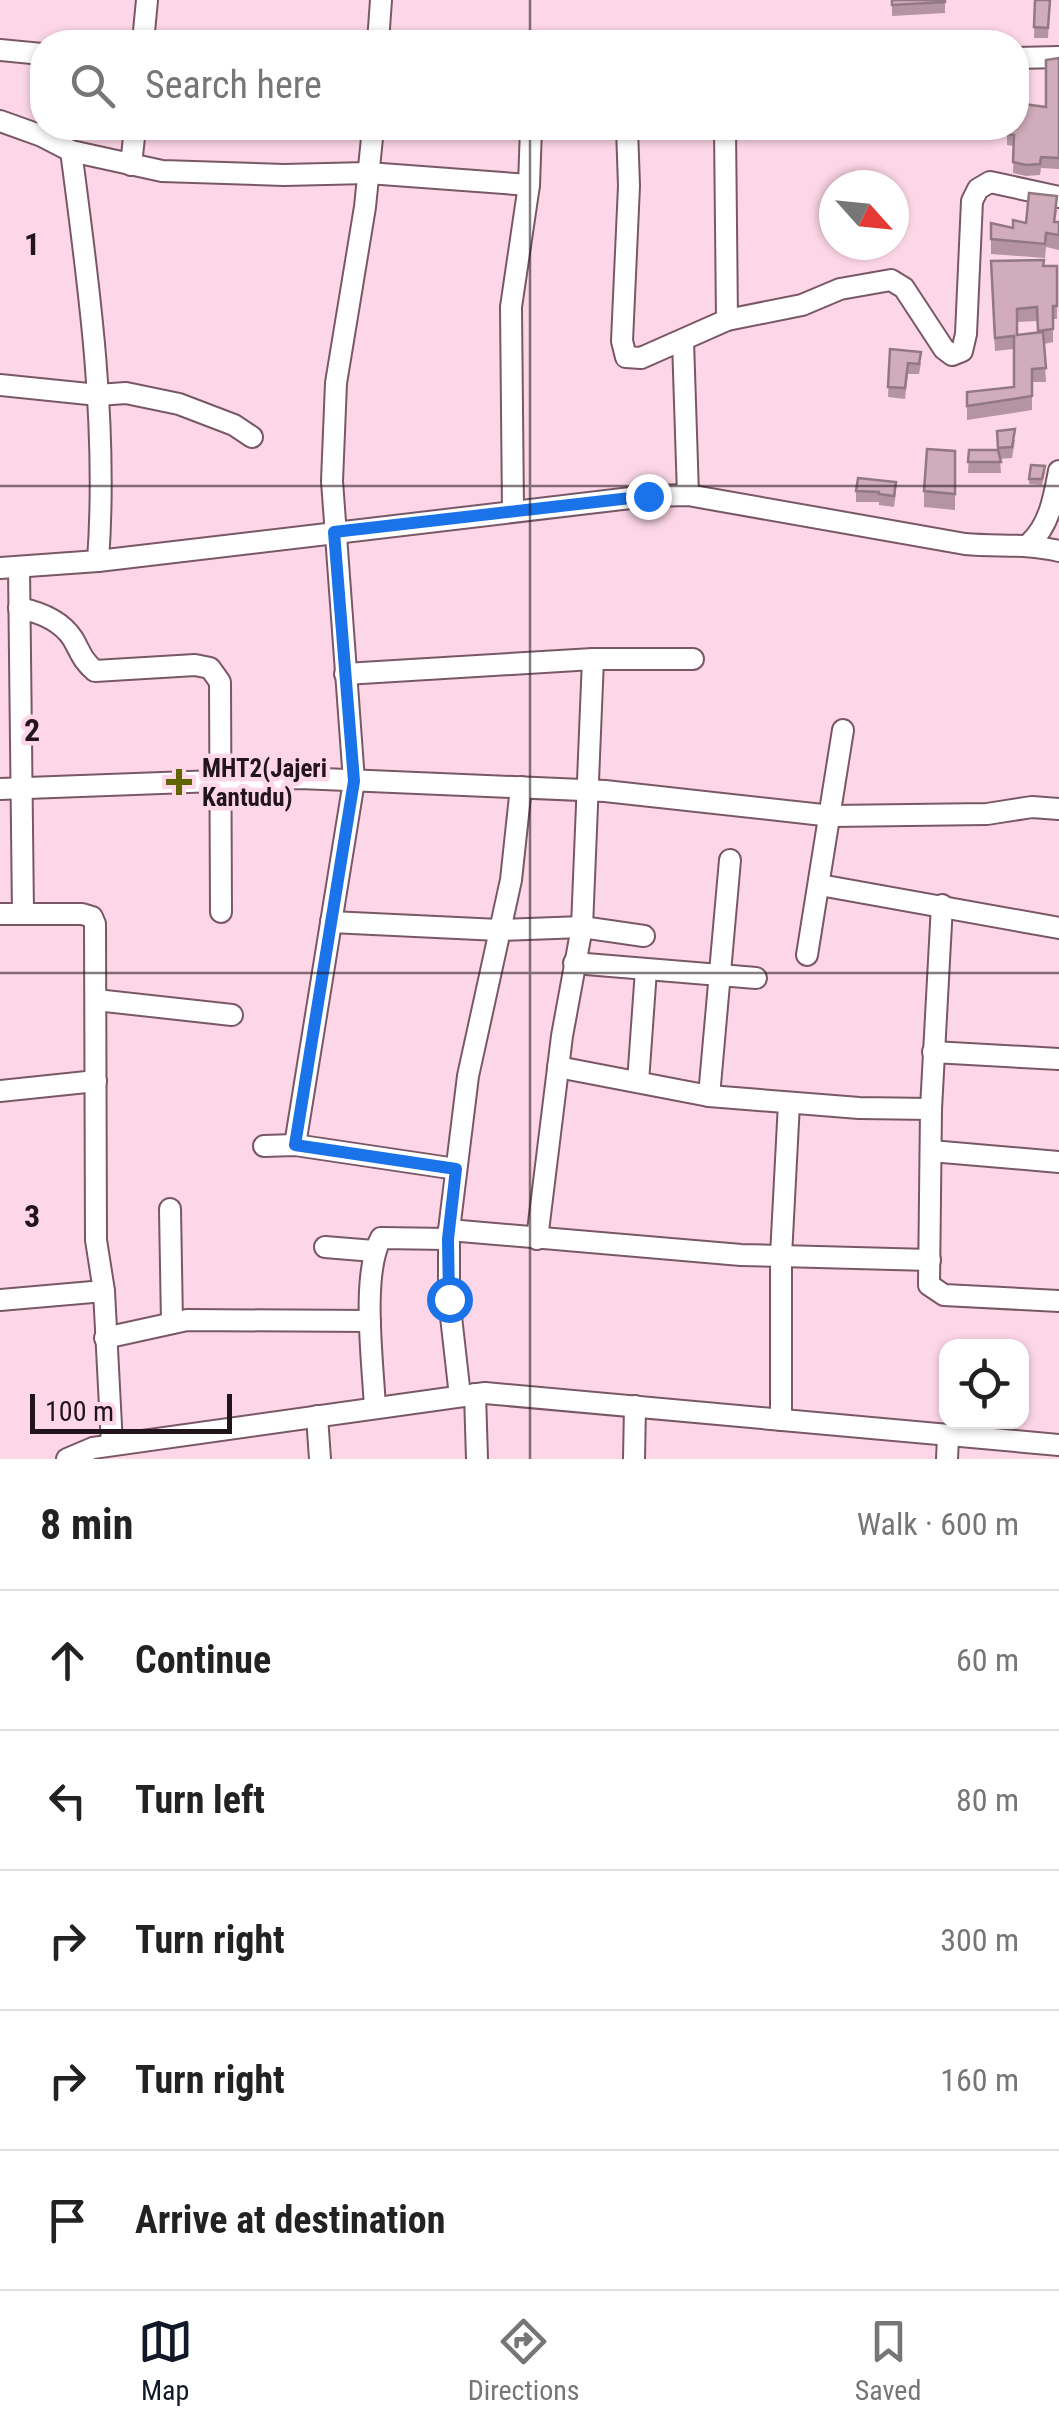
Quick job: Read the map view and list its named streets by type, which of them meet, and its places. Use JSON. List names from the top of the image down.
{
  "places": {
    "health": ["MHT2(Jajeri Kantudu)"]
  },
  "scale_bar": "100 m",
  "north": "bottom right",
  "page": {
    "search": "Search here",
    "scale": "100 m",
    "heading": ["8 min", "Walk · 600 m"],
    "list": [
      ["Continue", "60 m"],
      ["Turn left", "80 m"],
      ["Turn right", "300 m"],
      ["Turn right", "160 m"],
      "Arrive at destination"
    ],
    "nav": ["Map", "Directions", "Saved"]
  },
  "grid": {
    "rows": ["1", "2", "3"]
  }
}
